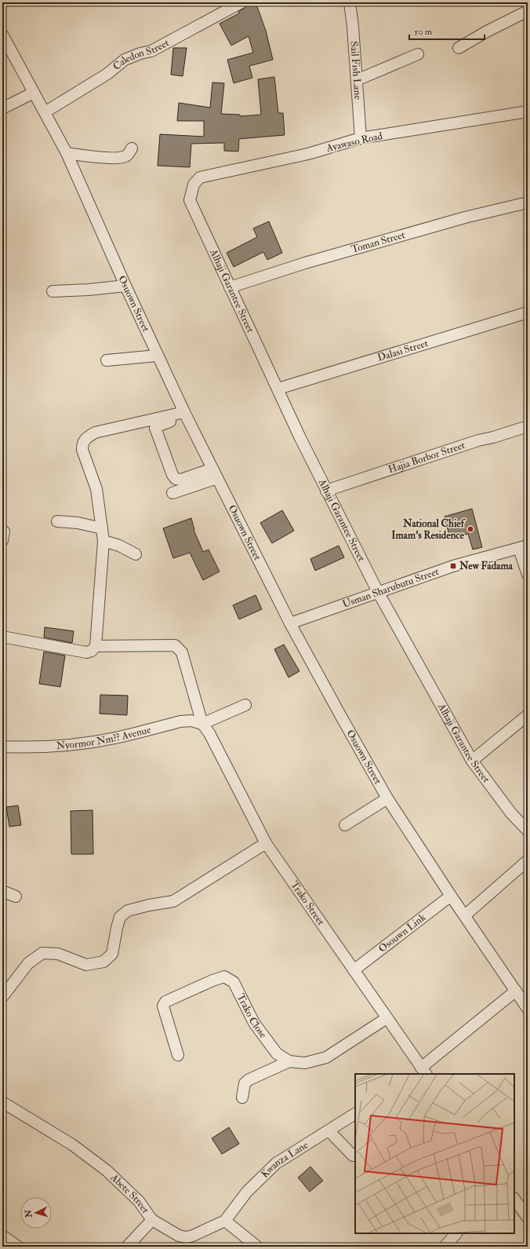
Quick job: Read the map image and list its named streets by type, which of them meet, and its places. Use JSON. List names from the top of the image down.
{
  "streets": {
    "street": [
      "Caledon Street",
      "Sail Fish Lane",
      "Ayawaso Road",
      "Toman Street",
      "Alhaji Garantee Street",
      "Osuown Street",
      "Dalasi Street",
      "Hajia Borbor Street",
      "Usman Sharubutu Street",
      "Nyormor Nm?? Avenue",
      "Trako Street",
      "Osouwn Link",
      "Trako Close",
      "Kwanza Lane",
      "Abete Street"
    ]
  },
  "crossings": [
    ["Caledon Street", "Osuown Street"],
    ["Sail Fish Lane", "Ayawaso Road"],
    ["Ayawaso Road", "Alhaji Garantee Street"],
    ["Toman Street", "Alhaji Garantee Street"],
    ["Alhaji Garantee Street", "Dalasi Street"],
    ["Alhaji Garantee Street", "Hajia Borbor Street"],
    ["Alhaji Garantee Street", "Usman Sharubutu Street"],
    ["Osuown Street", "Usman Sharubutu Street"],
    ["Osuown Street", "Osouwn Link"],
    ["Nyormor Nm?? Avenue", "Trako Street"],
    ["Trako Street", "Osouwn Link"],
    ["Trako Street", "Trako Close"],
    ["Kwanza Lane", "Abete Street"]
  ],
  "places": {
    "other": ["National Chief Imam's Residence"],
    "transit": ["New Fadama"]
  },
  "scale_bar": "50 m",
  "north": "left"
}
